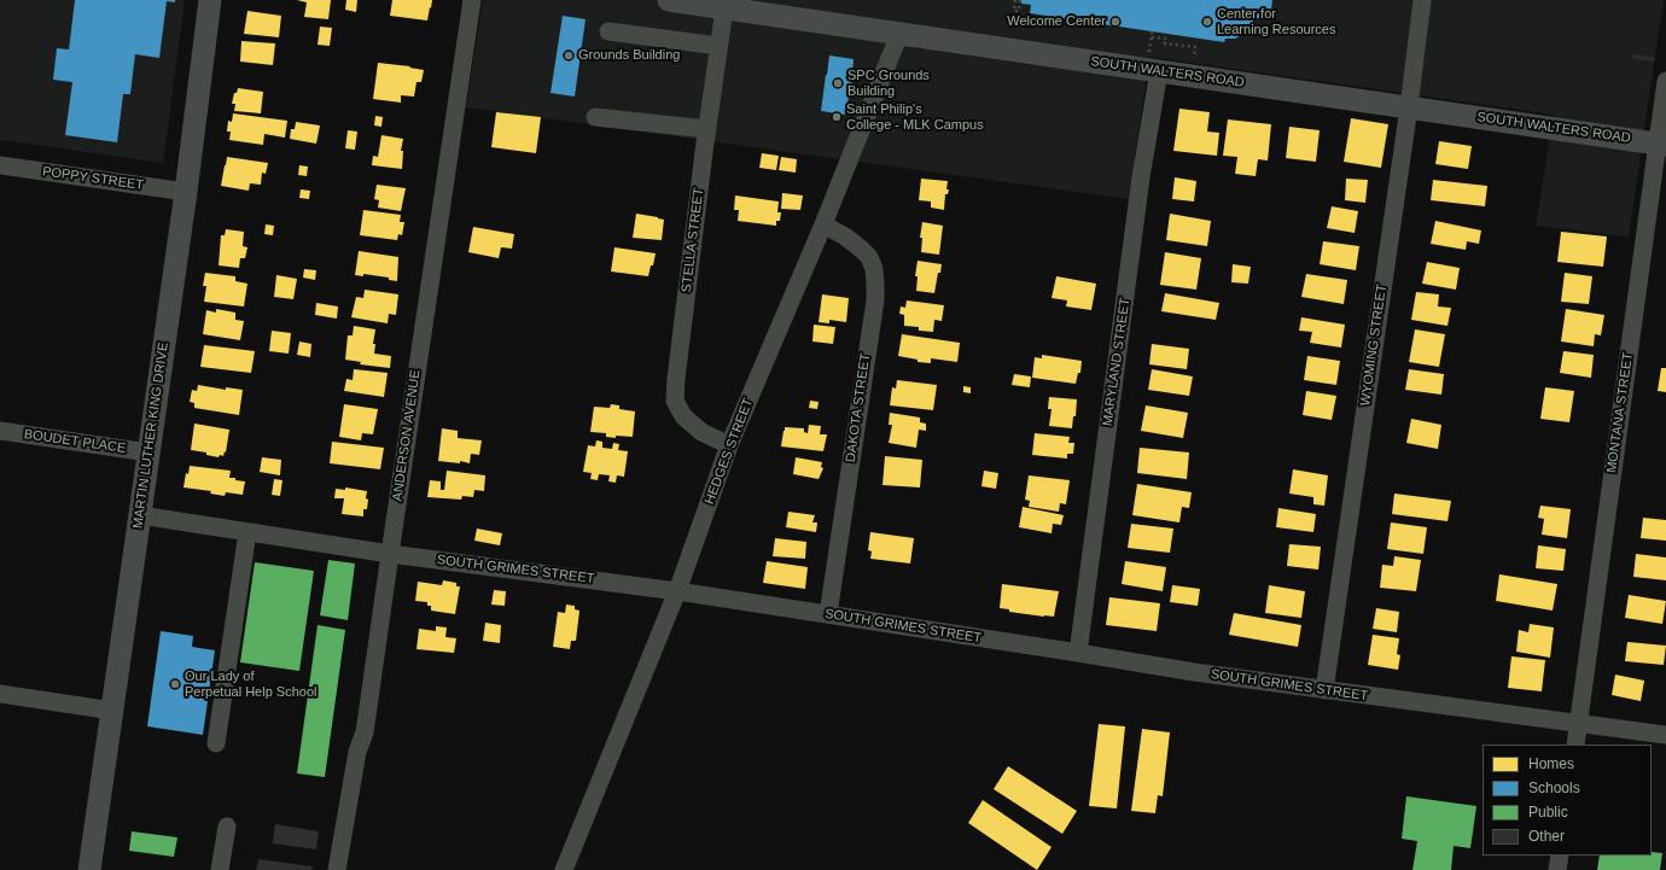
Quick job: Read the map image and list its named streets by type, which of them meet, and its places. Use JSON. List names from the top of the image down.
{
  "streets": {
    "main road": ["SOUTH WALTERS ROAD", "MARTIN LUTHER KING DRIVE"],
    "street": [
      "POPPY STREET",
      "STELLA STREET",
      "WYOMING STREET",
      "MARYLAND STREET",
      "DAKOTA STREET",
      "MONTANA STREET",
      "ANDERSON AVENUE",
      "BOUDET PLACE",
      "HEDGES STREET",
      "SOUTH GRIMES STREET"
    ]
  },
  "crossings": [
    ["SOUTH WALTERS ROAD", "STELLA STREET"],
    ["SOUTH WALTERS ROAD", "WYOMING STREET"],
    ["SOUTH WALTERS ROAD", "MARYLAND STREET"],
    ["SOUTH WALTERS ROAD", "MONTANA STREET"],
    ["SOUTH WALTERS ROAD", "HEDGES STREET"],
    ["POPPY STREET", "MARTIN LUTHER KING DRIVE"],
    ["STELLA STREET", "HEDGES STREET"],
    ["WYOMING STREET", "SOUTH GRIMES STREET"],
    ["MARYLAND STREET", "SOUTH GRIMES STREET"],
    ["DAKOTA STREET", "HEDGES STREET"],
    ["DAKOTA STREET", "SOUTH GRIMES STREET"],
    ["MONTANA STREET", "SOUTH GRIMES STREET"],
    ["MARTIN LUTHER KING DRIVE", "BOUDET PLACE"],
    ["MARTIN LUTHER KING DRIVE", "SOUTH GRIMES STREET"],
    ["ANDERSON AVENUE", "SOUTH GRIMES STREET"],
    ["HEDGES STREET", "SOUTH GRIMES STREET"]
  ],
  "places": [
    "Welcome Center",
    "Center for Learning Resources",
    "Grounds Building",
    "SPC Grounds Building",
    "Saint Philip's College - MLK Campus",
    "Our Lady of Perpetual Help School"
  ],
  "legend": [
    "Homes",
    "Schools",
    "Public",
    "Other"
  ]
}
